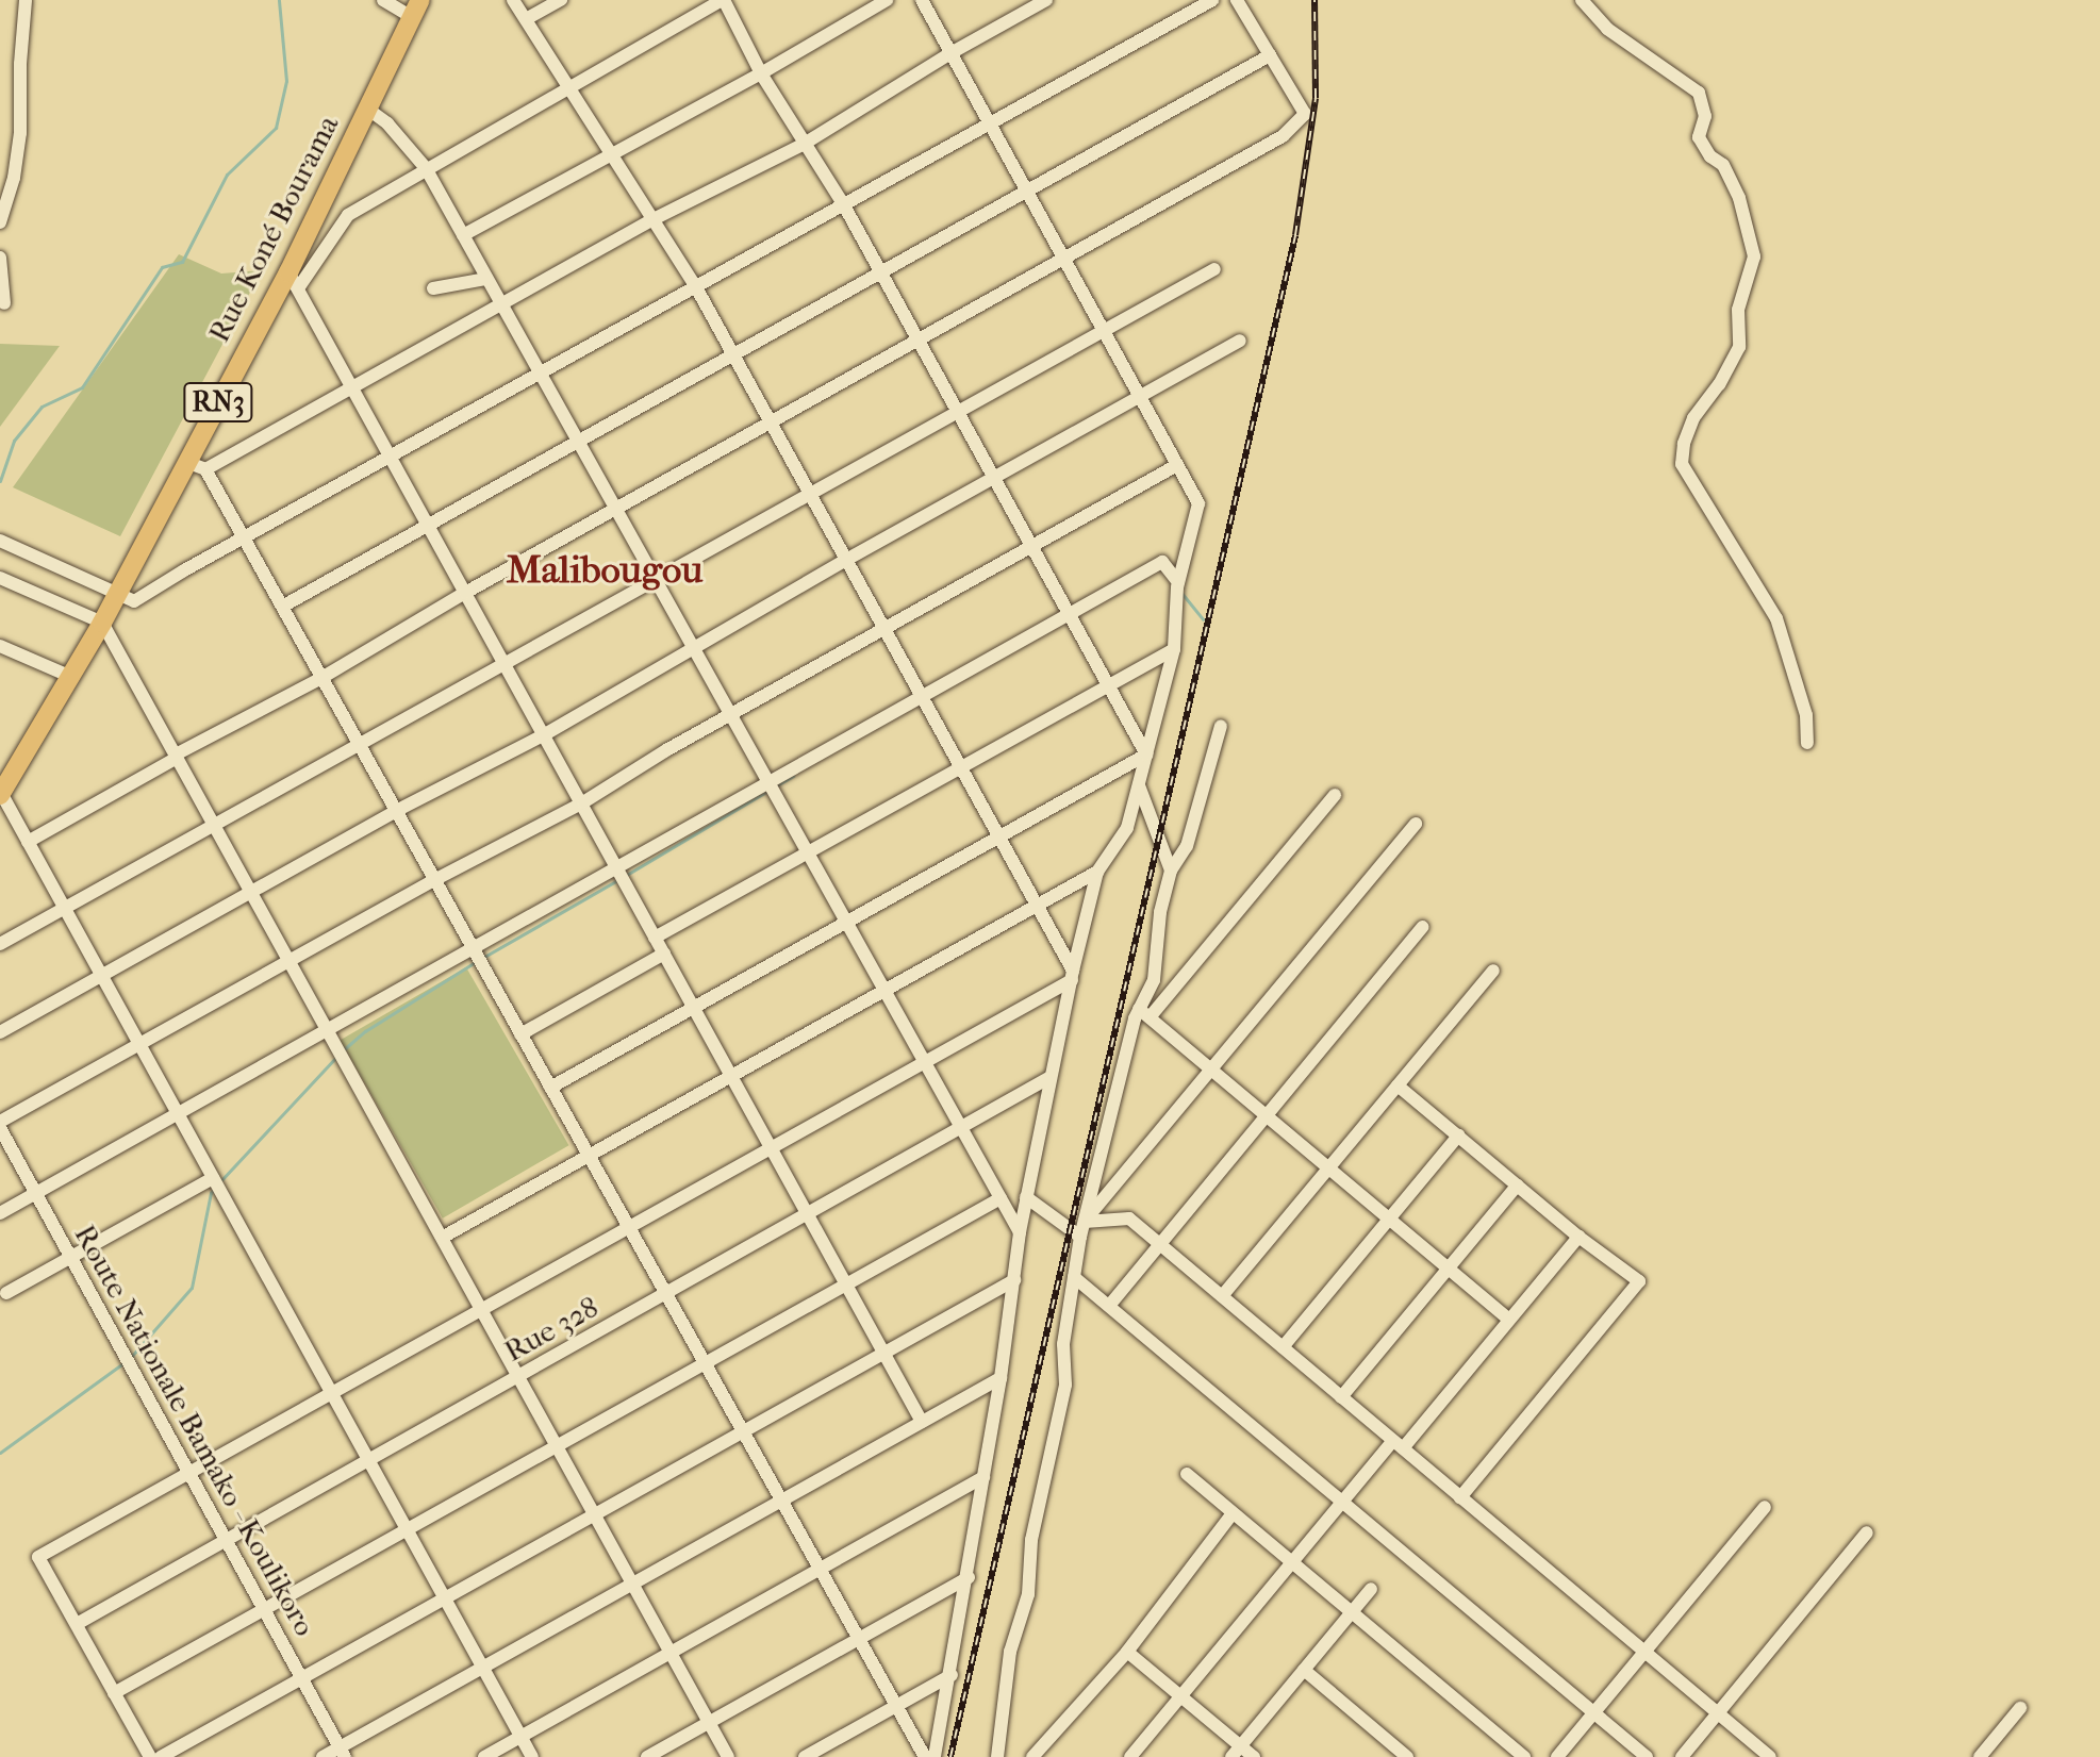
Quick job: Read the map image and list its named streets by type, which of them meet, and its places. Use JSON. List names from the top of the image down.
{
  "streets": {
    "highway": ["Rue Koné Bourama", "RN3"],
    "street": ["Rue 328", "Route Nationale Bamako - Koulikoro"]
  },
  "crossings": [
    ["Rue 328", "Route Nationale Bamako - Koulikoro"]
  ],
  "districts": ["Malibougou"]
}
